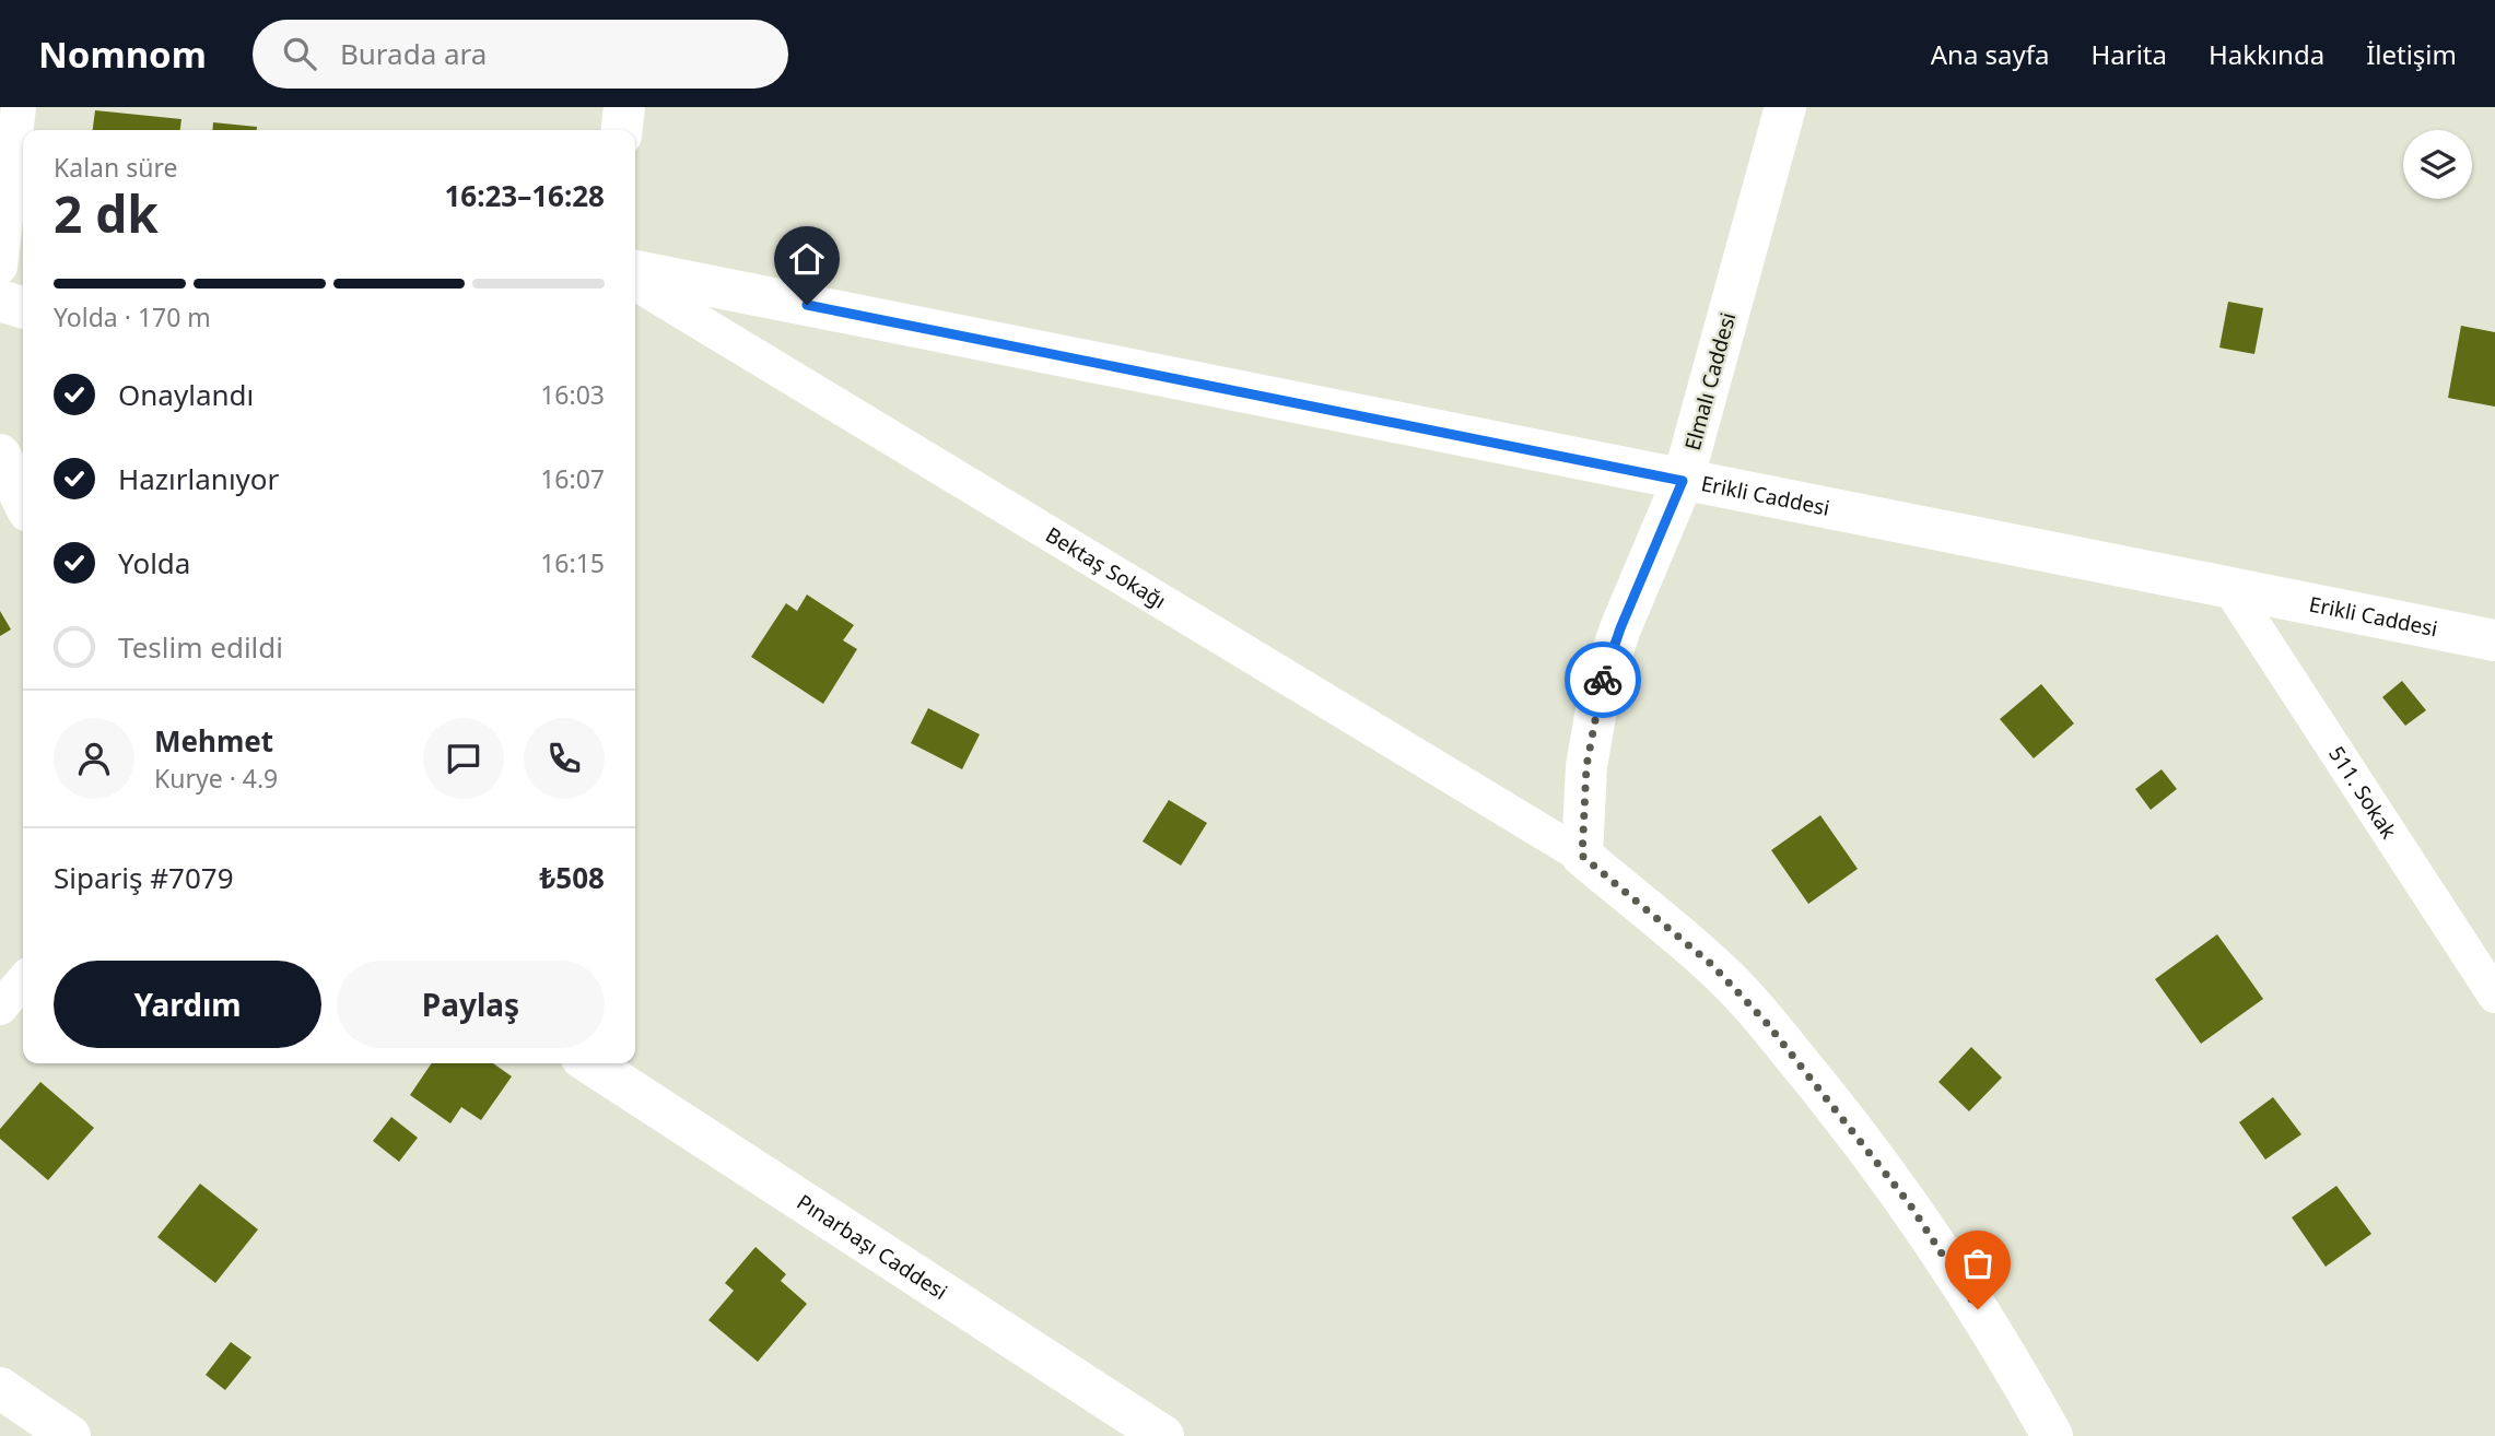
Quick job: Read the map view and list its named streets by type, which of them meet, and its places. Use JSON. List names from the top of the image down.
{
  "streets": {
    "street": [
      "Elmalı Caddesi",
      "Erikli Caddesi",
      "Bektaş Sokağı",
      "511. Sokak",
      "Pınarbaşı Caddesi"
    ]
  },
  "crossings": [
    ["Elmalı Caddesi", "Erikli Caddesi"],
    ["Elmalı Caddesi", "Bektaş Sokağı"],
    ["Erikli Caddesi", "511. Sokak"]
  ],
  "page": {
    "header": "Nomnom",
    "search": "Burada ara",
    "nav": [
      "Ana sayfa",
      "Harita",
      "Hakkında",
      "İletişim"
    ],
    "heading": ["2 dk", "Kalan süre", "16:23–16:28"],
    "panel": [
      "Mehmet",
      "Kurye · 4.9",
      "Sipariş #7079",
      "₺508"
    ],
    "bar": "Yolda · 170 m",
    "list": [
      ["Onaylandı", "16:03"],
      ["Hazırlanıyor", "16:07"],
      ["Yolda", "16:15"],
      "Teslim edildi"
    ],
    "buttons": ["Yardım", "Paylaş"]
  }
}
